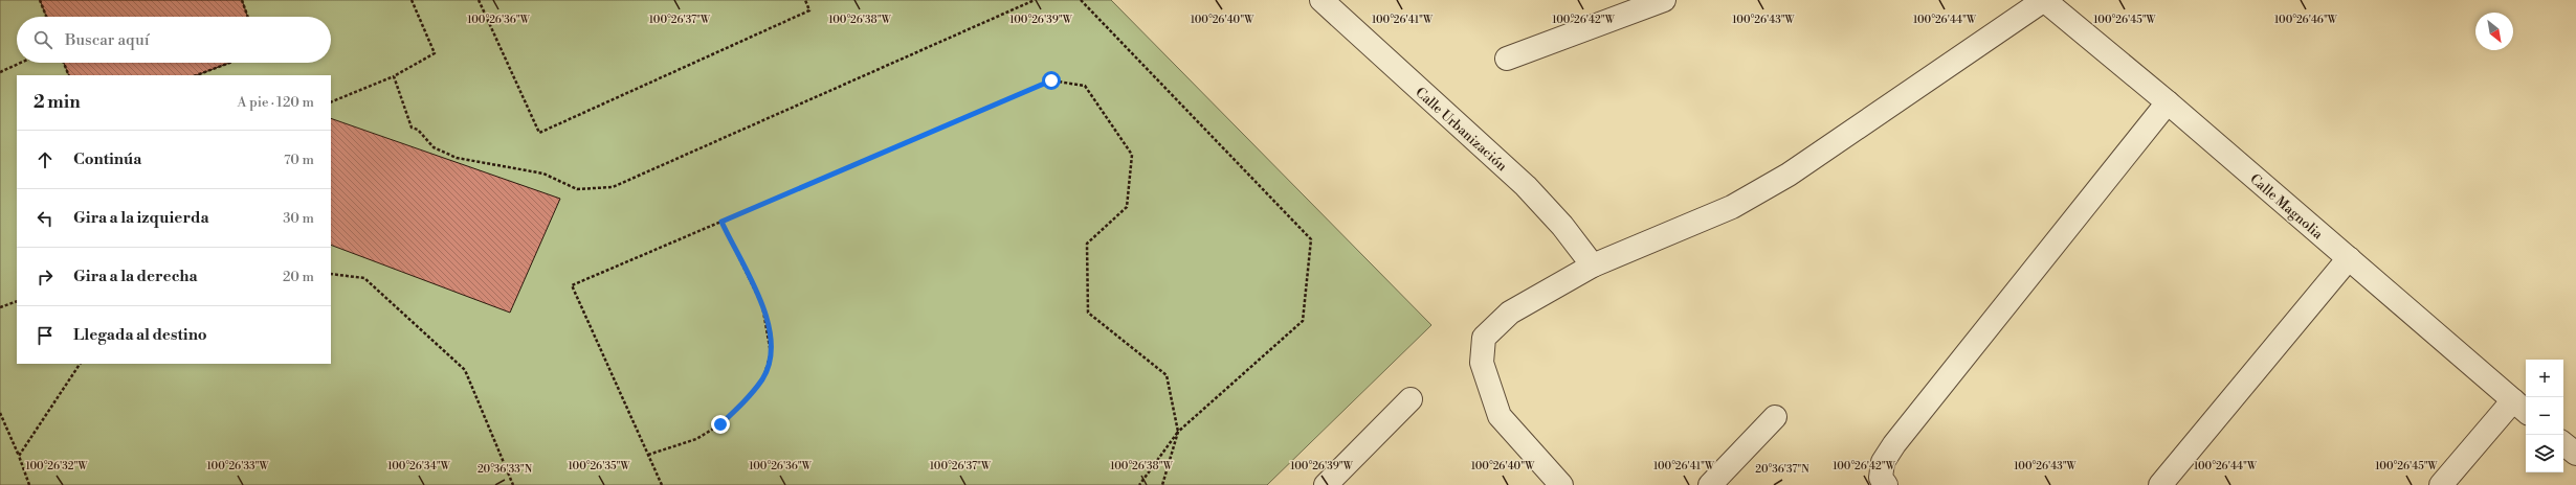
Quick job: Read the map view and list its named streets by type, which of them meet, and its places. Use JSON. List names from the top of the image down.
{
  "streets": {
    "street": ["Calle Urbanización", "Calle Magnolia"]
  },
  "north": "bottom right",
  "page": {
    "search": "Buscar aquí",
    "heading": ["2 min", "A pie · 120 m"],
    "list": [
      ["Continúa", "70 m"],
      ["Gira a la izquierda", "30 m"],
      ["Gira a la derecha", "20 m"],
      "Llegada al destino"
    ],
    "map_buttons": ["+", "−"]
  },
  "coordinates": [
    "100°26'40\"W",
    "100°26'43\"W",
    "100°26'36\"W",
    "100°26'37\"W",
    "100°26'38\"W",
    "100°26'39\"W",
    "100°26'41\"W",
    "100°26'42\"W",
    "100°26'44\"W",
    "100°26'45\"W",
    "100°26'46\"W",
    "100°26'32\"W",
    "100°26'33\"W",
    "100°26'34\"W",
    "100°26'35\"W",
    "20°36'33\"N",
    "20°36'37\"N"
  ]
}
